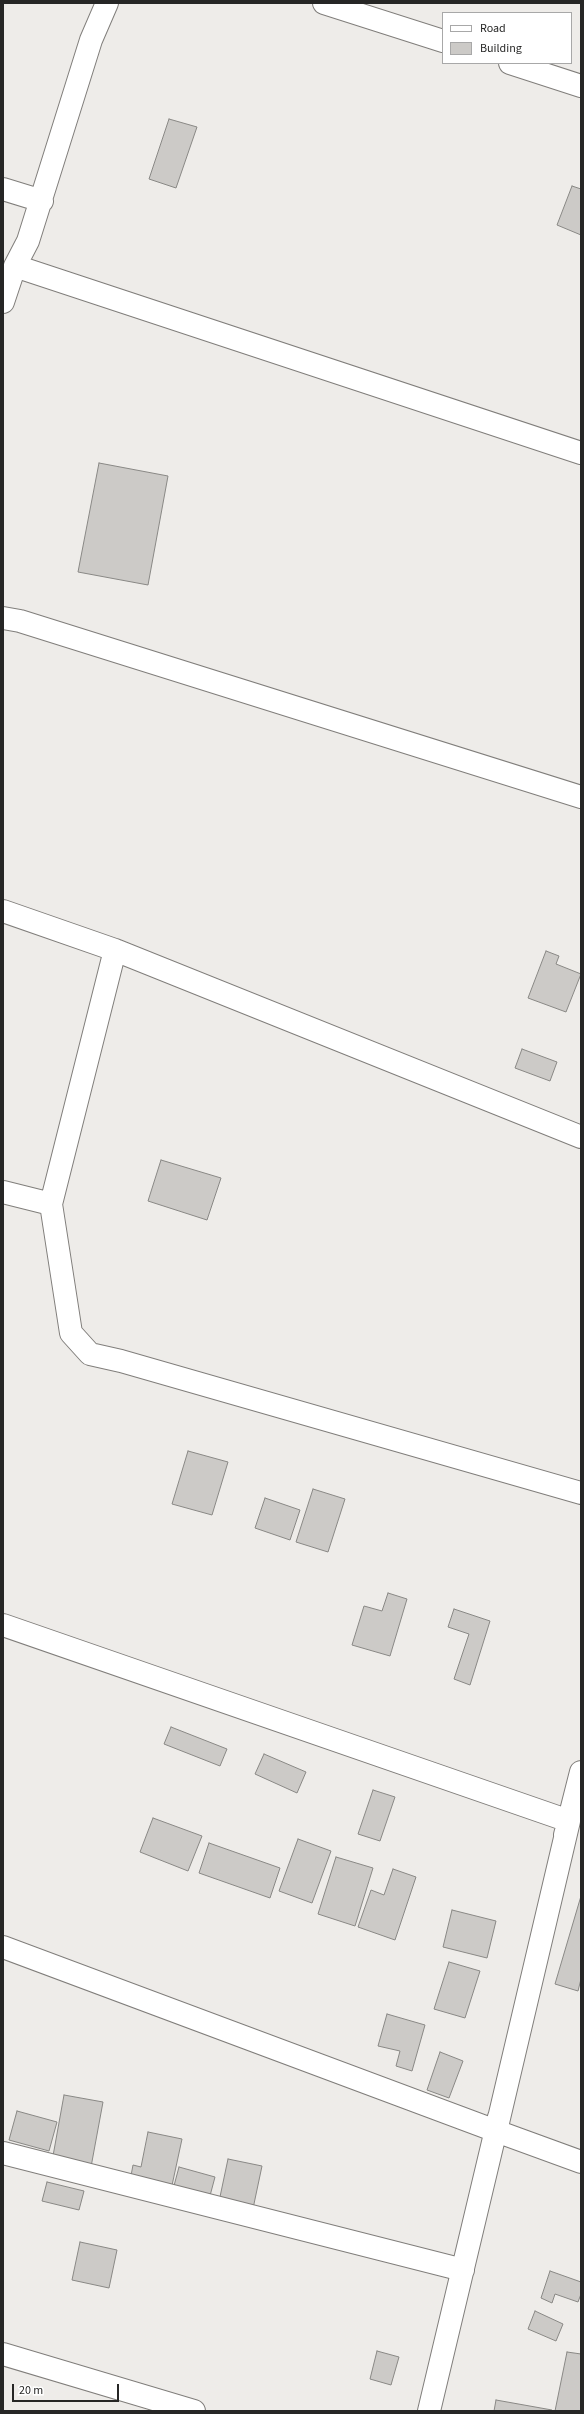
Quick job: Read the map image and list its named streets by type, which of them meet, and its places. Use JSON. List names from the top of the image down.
{
  "legend": ["Road", "Building"],
  "scale_bar": "20 m"
}
